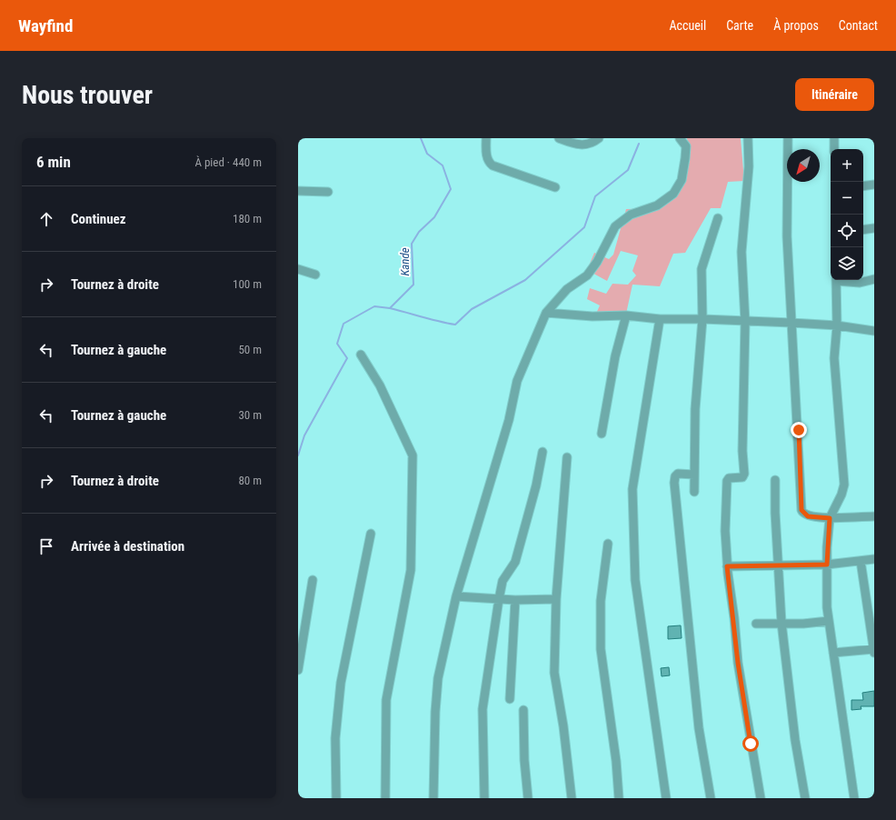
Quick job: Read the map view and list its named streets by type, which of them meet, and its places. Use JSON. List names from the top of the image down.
{
  "water": ["Kande"],
  "north": "bottom left",
  "page": {
    "header": "Wayfind",
    "nav": [
      "Accueil",
      "Carte",
      "À propos",
      "Contact"
    ],
    "buttons": "Itinéraire",
    "title": "Nous trouver",
    "heading": ["6 min", "À pied · 440 m"],
    "map_buttons": ["+", "−"],
    "list": [
      ["Continuez", "180 m"],
      ["Tournez à droite", "100 m"],
      ["Tournez à gauche", "50 m"],
      ["Tournez à gauche", "30 m"],
      ["Tournez à droite", "80 m"],
      "Arrivée à destination"
    ]
  }
}
